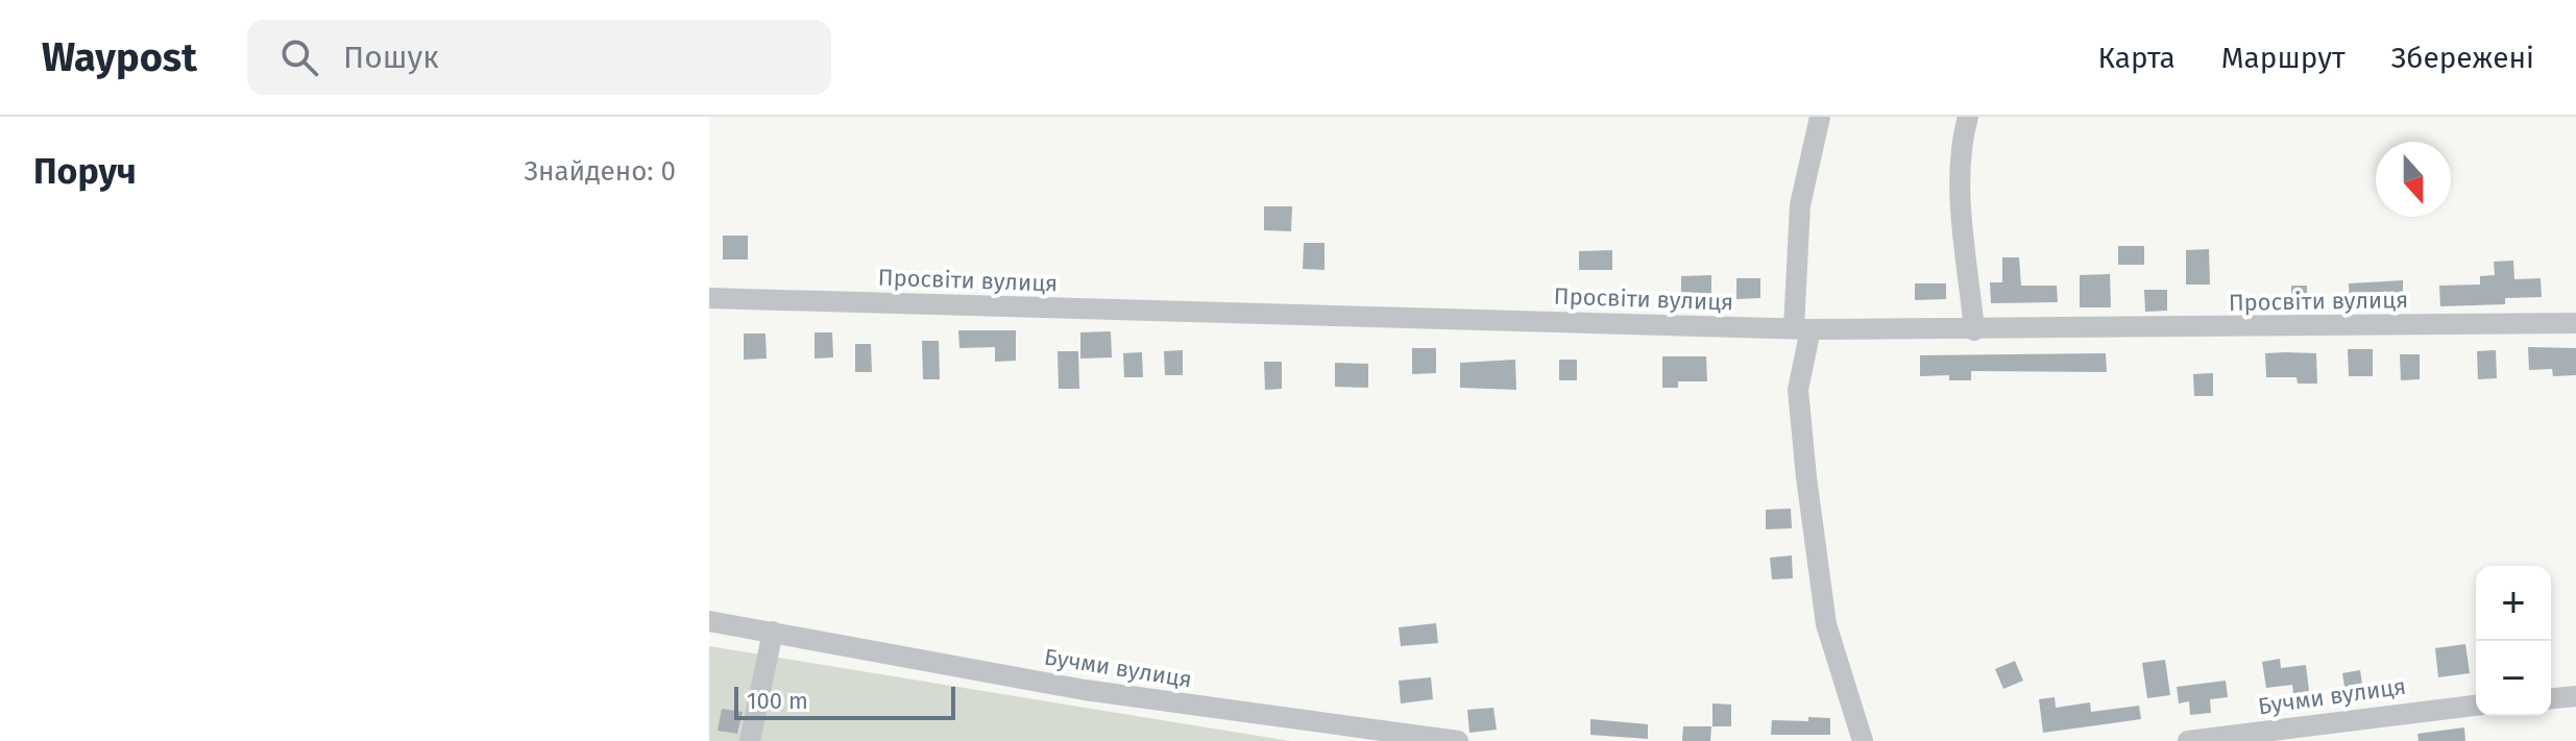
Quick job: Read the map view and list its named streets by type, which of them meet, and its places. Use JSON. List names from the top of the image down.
{
  "streets": {
    "street": ["Просвіти вулиця", "Бучми вулиця"]
  },
  "scale_bar": "100 m",
  "north": "bottom",
  "page": {
    "header": "Waypost",
    "search": "Пошук",
    "nav": ["Карта", "Маршрут", "Збережені"],
    "heading": ["Поруч", "Знайдено: 0"],
    "map_buttons": ["+", "−"],
    "scale": "100 m"
  }
}
